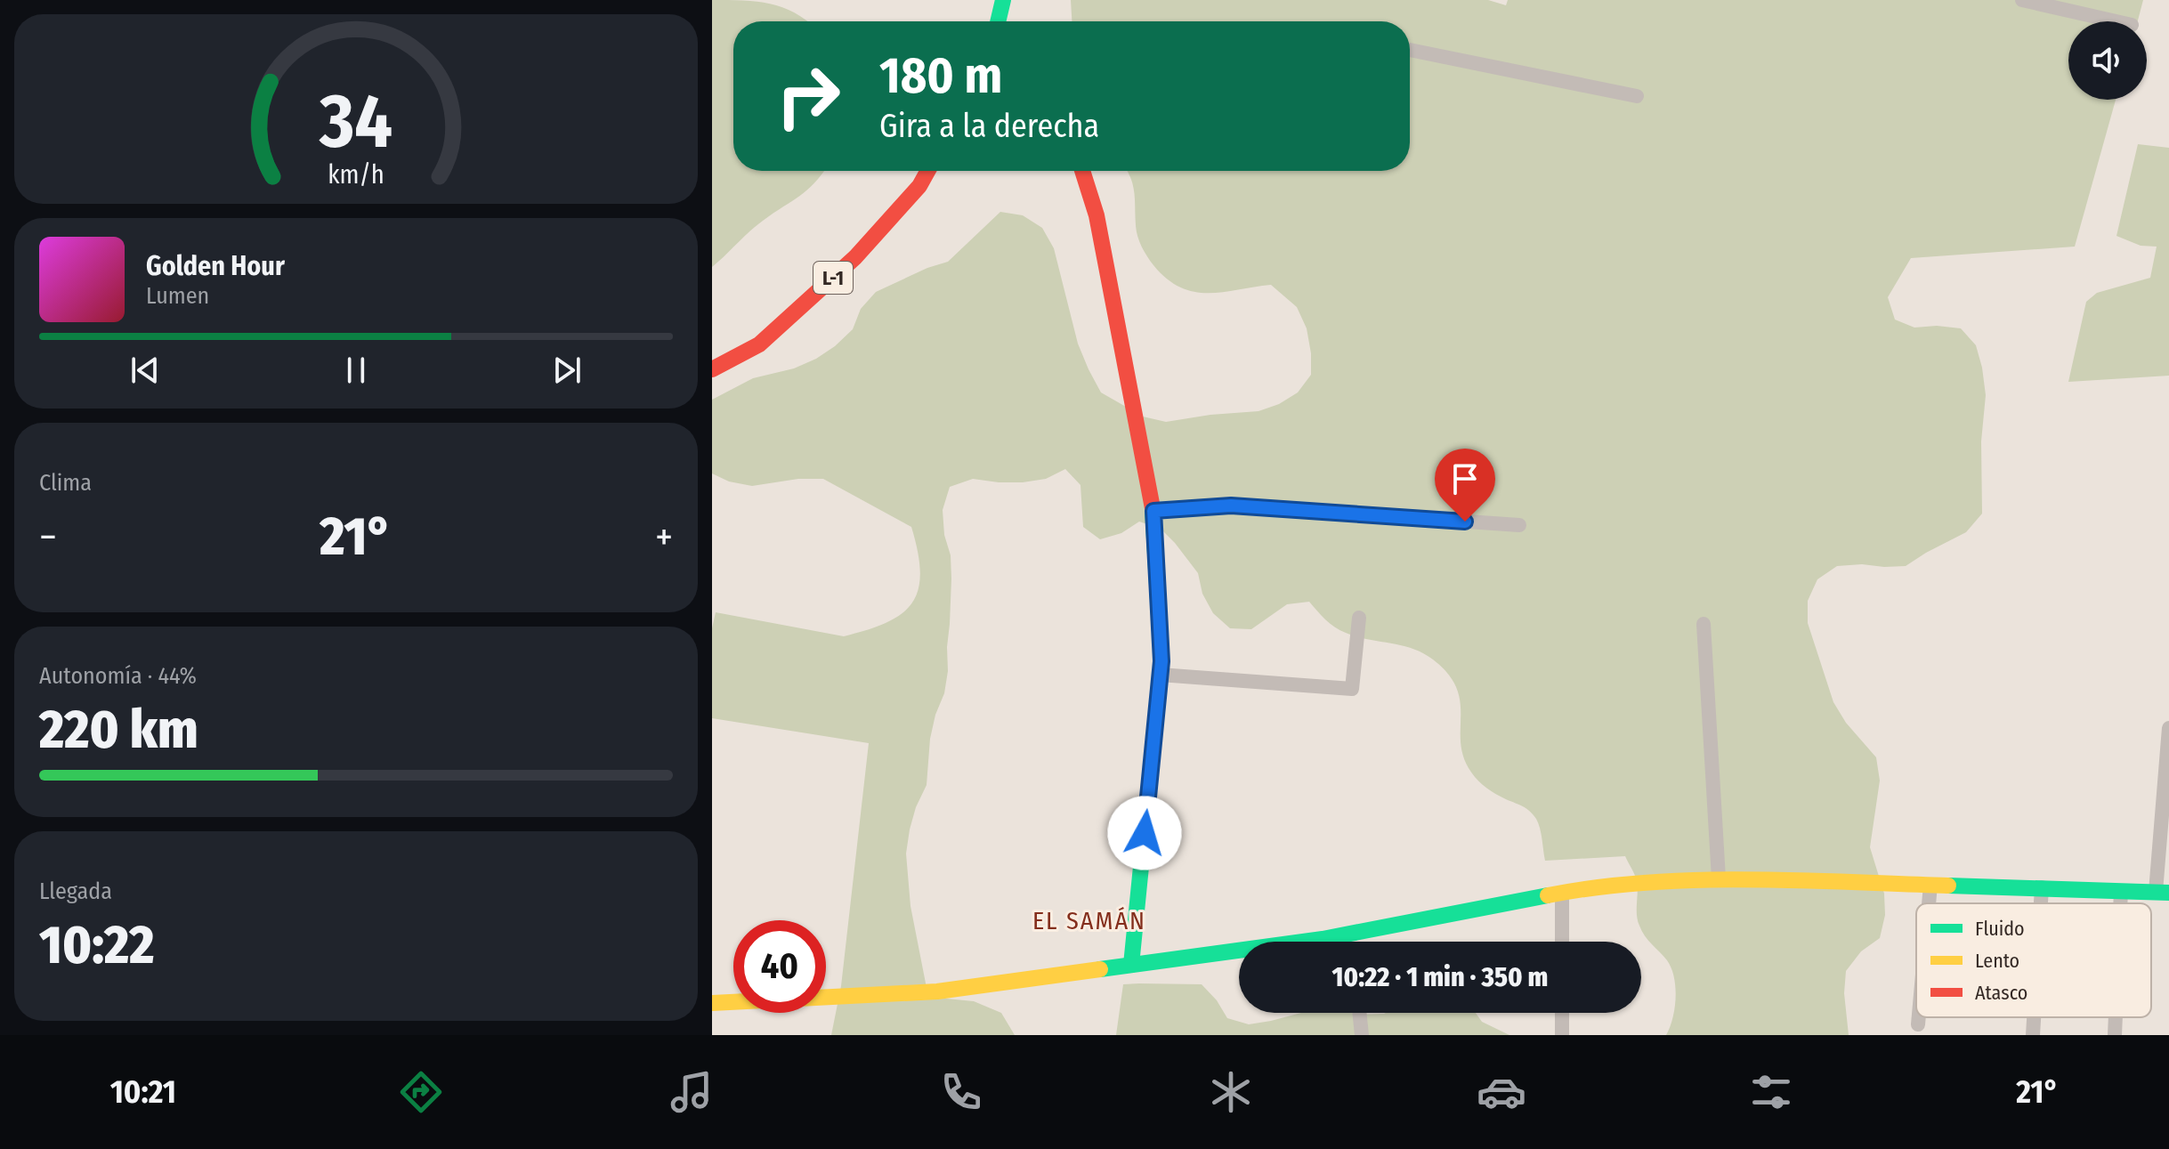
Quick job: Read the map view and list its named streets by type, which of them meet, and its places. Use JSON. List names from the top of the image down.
{
  "streets": {
    "street": ["L-1"]
  },
  "districts": ["EL SAMÁN"],
  "legend": ["Fluido", "Lento", "Atasco"],
  "page": {
    "turn": ["180 m", "Gira a la derecha"],
    "song": ["Golden Hour", "Lumen"],
    "tile": [
      "Clima",
      ["Autonomía · 44%", "220 km"],
      ["Llegada", "10:22"]
    ],
    "heat": ["−", "21°", "+"],
    "limit": "40",
    "trip": "10:22 · 1 min · 350 m",
    "tabs": ["10:21", "21°"],
    "gauge": ["34", "km/h"]
  }
}
